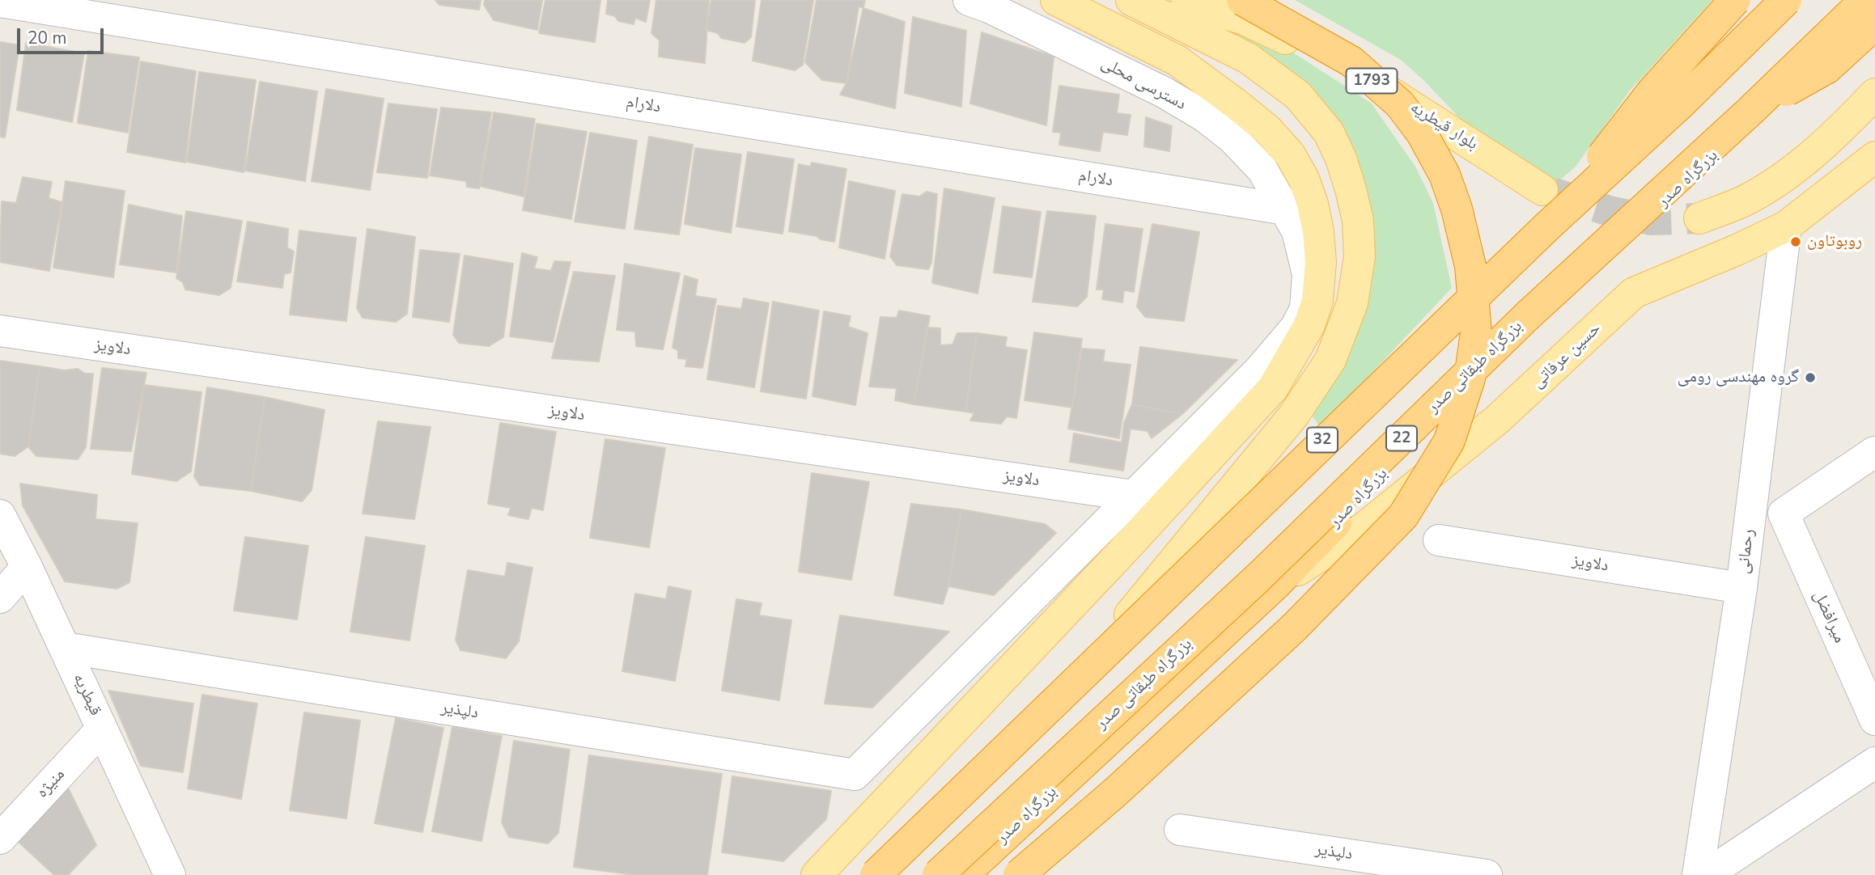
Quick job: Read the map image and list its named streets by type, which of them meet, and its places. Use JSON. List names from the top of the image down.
{
  "streets": {
    "highway": [
      "بزرگراه صدر",
      "بزرگراه طبقاتی صدر",
      "22",
      "32"
    ],
    "main road": ["1793", "بلوار قیطریه", "حسین عرفاتی"],
    "street": [
      "دسترسی محلی",
      "دلارام",
      "دلاویز",
      "رحمانی",
      "میرافضل",
      "قیطریه",
      "دلپذیر",
      "منیژه"
    ]
  },
  "crossings": [
    ["دسترسی محلی", "دلارام"],
    ["دسترسی محلی", "دلاویز"],
    ["دسترسی محلی", "دلپذیر"],
    ["بزرگراه صدر", "حسین عرفاتی"],
    ["دلاویز", "رحمانی"],
    ["حسین عرفاتی", "رحمانی"],
    ["قیطریه", "دلپذیر"],
    ["قیطریه", "منیژه"]
  ],
  "places": ["روبوتاون", "گروه مهندسی رومی"],
  "scale_bar": "20 m"
}
